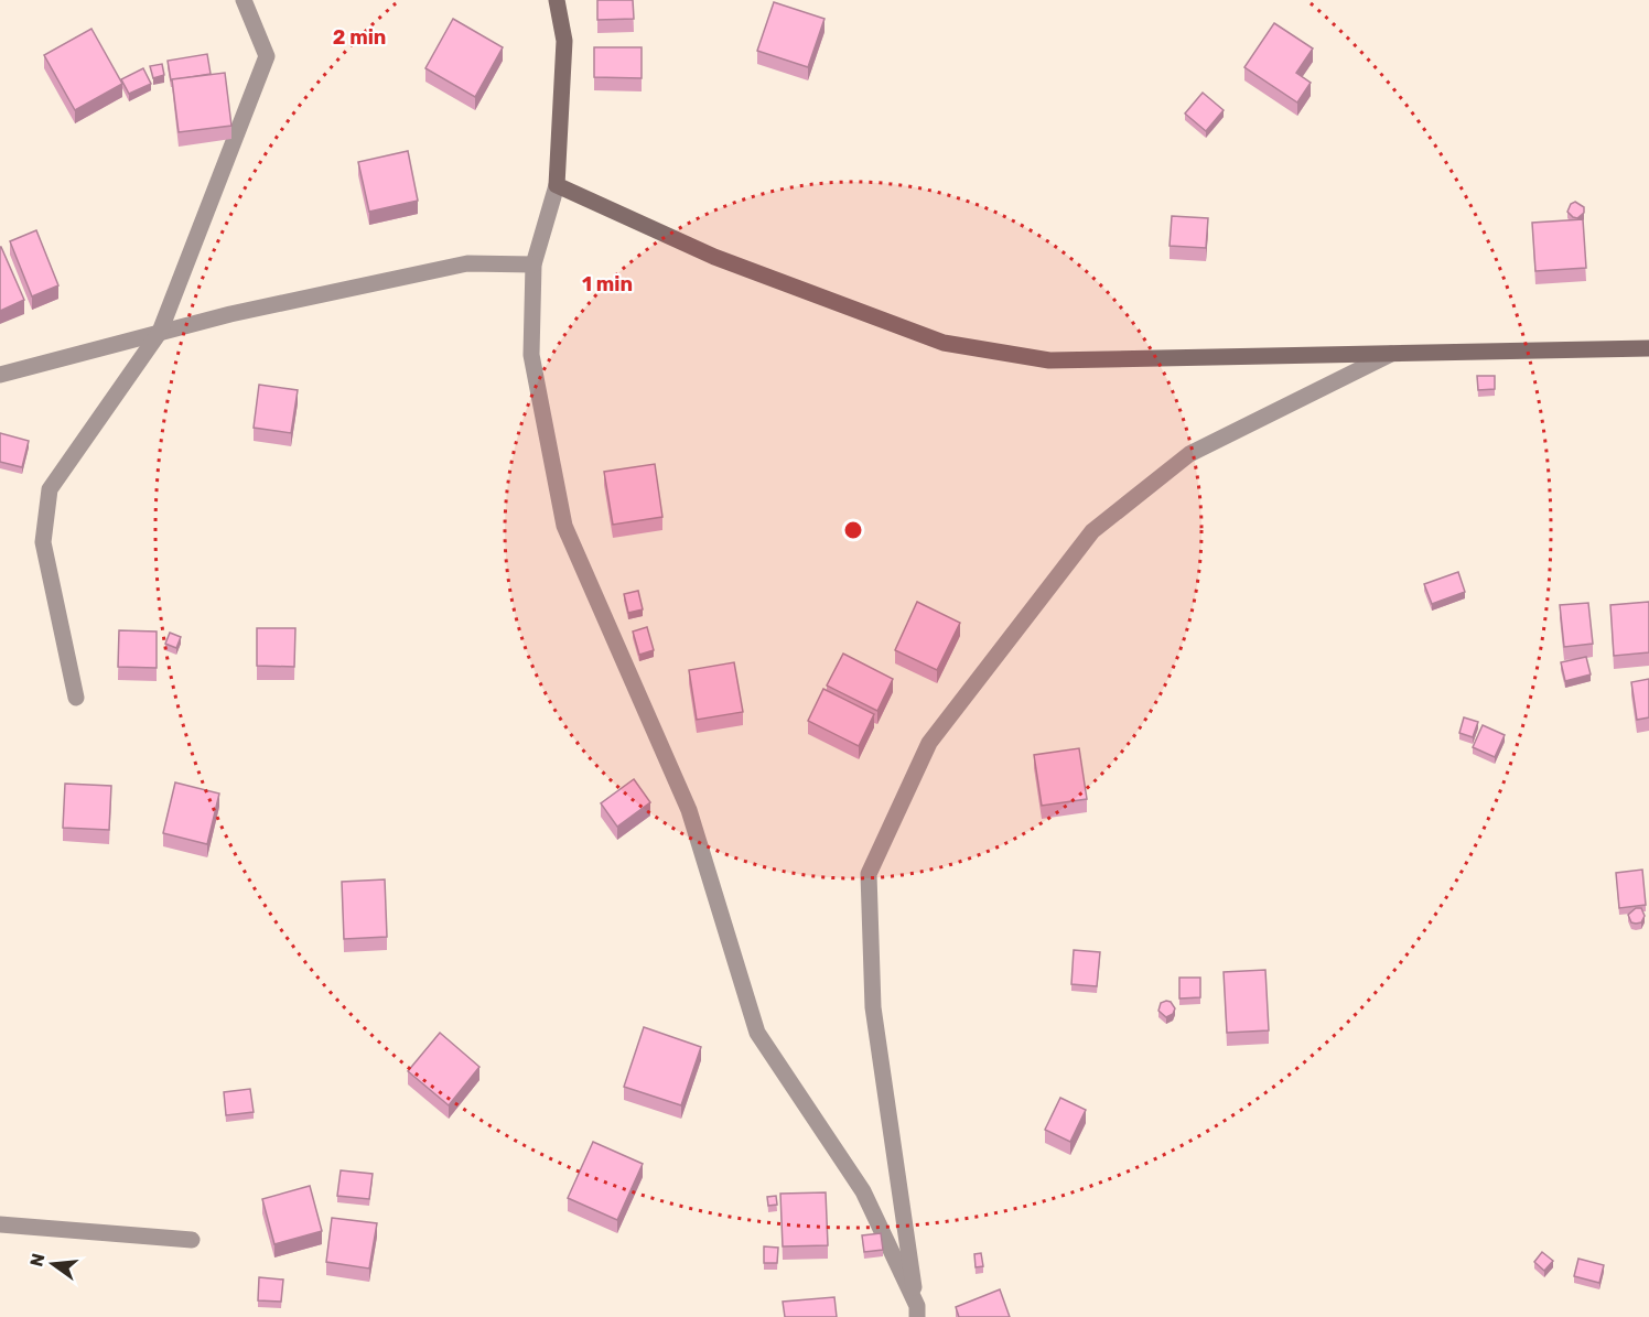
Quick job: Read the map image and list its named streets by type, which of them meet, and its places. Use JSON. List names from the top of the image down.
{
  "north": "left",
  "rings": ["2 min", "1 min"]
}
